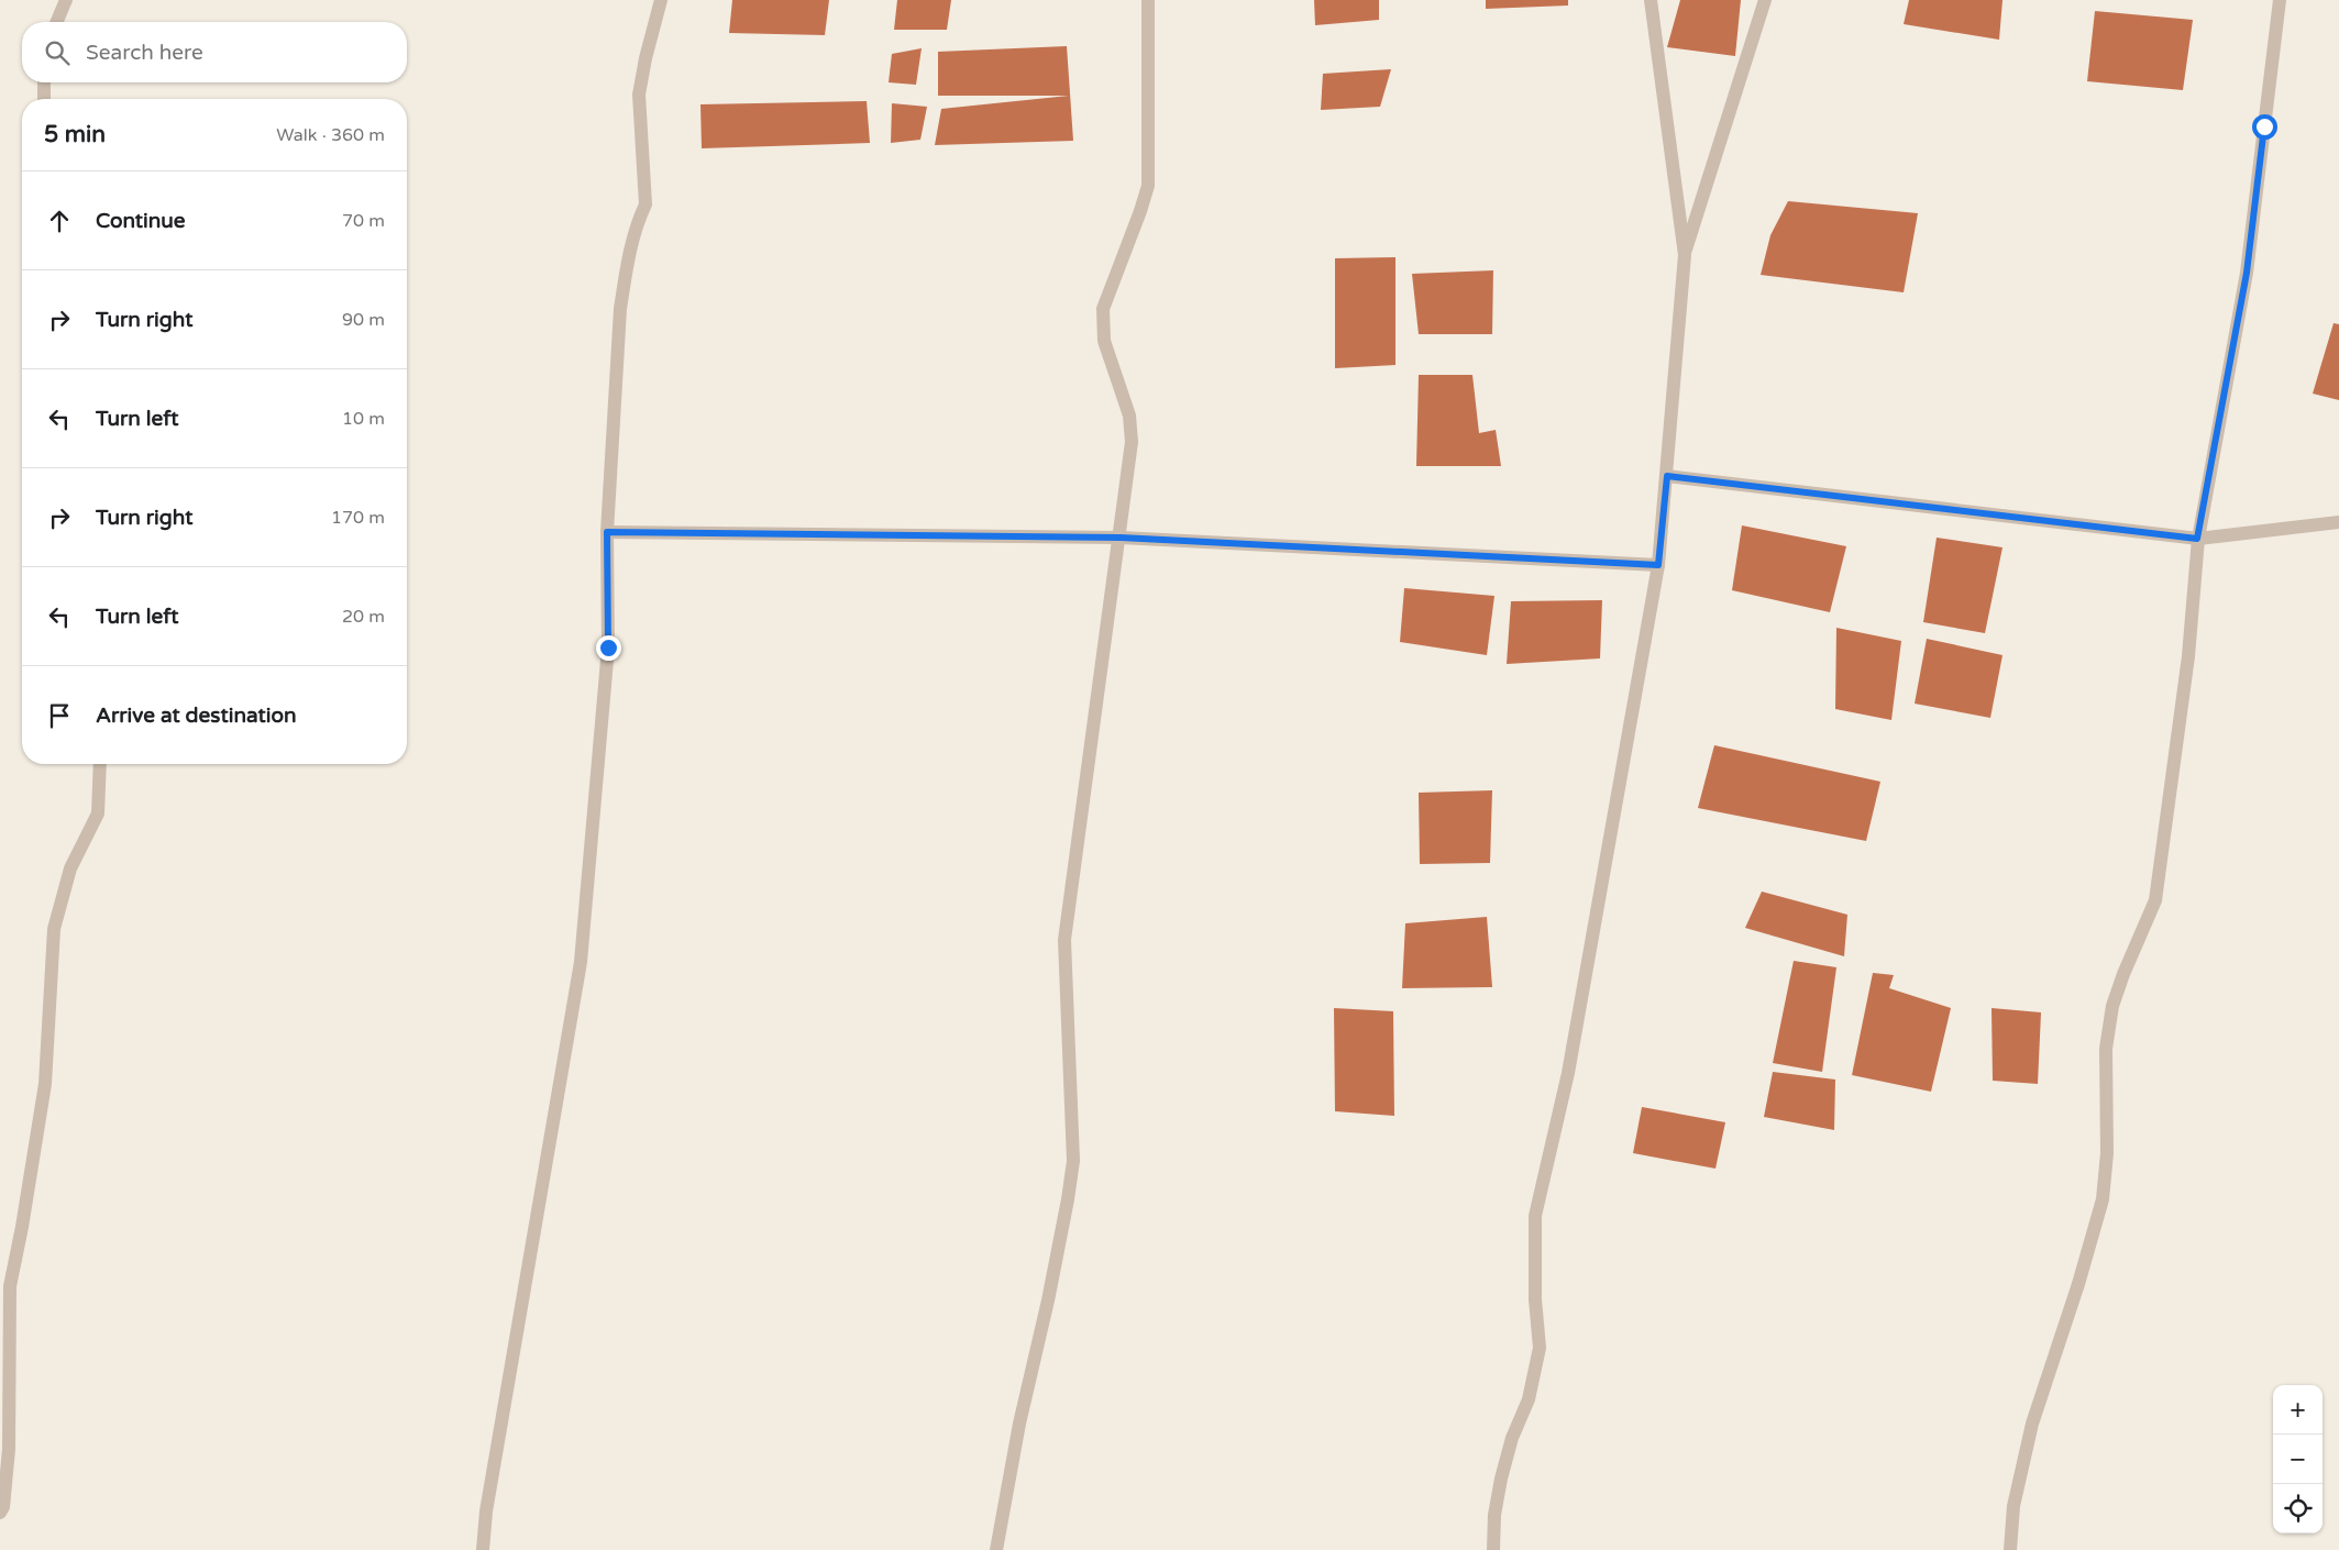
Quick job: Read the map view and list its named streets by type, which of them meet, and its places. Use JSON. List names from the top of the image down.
{
  "page": {
    "search": "Search here",
    "heading": ["5 min", "Walk · 360 m"],
    "list": [
      ["Continue", "70 m"],
      ["Turn right", "90 m"],
      ["Turn left", "10 m"],
      ["Turn right", "170 m"],
      ["Turn left", "20 m"],
      "Arrive at destination"
    ],
    "map_buttons": ["+", "−"]
  }
}
